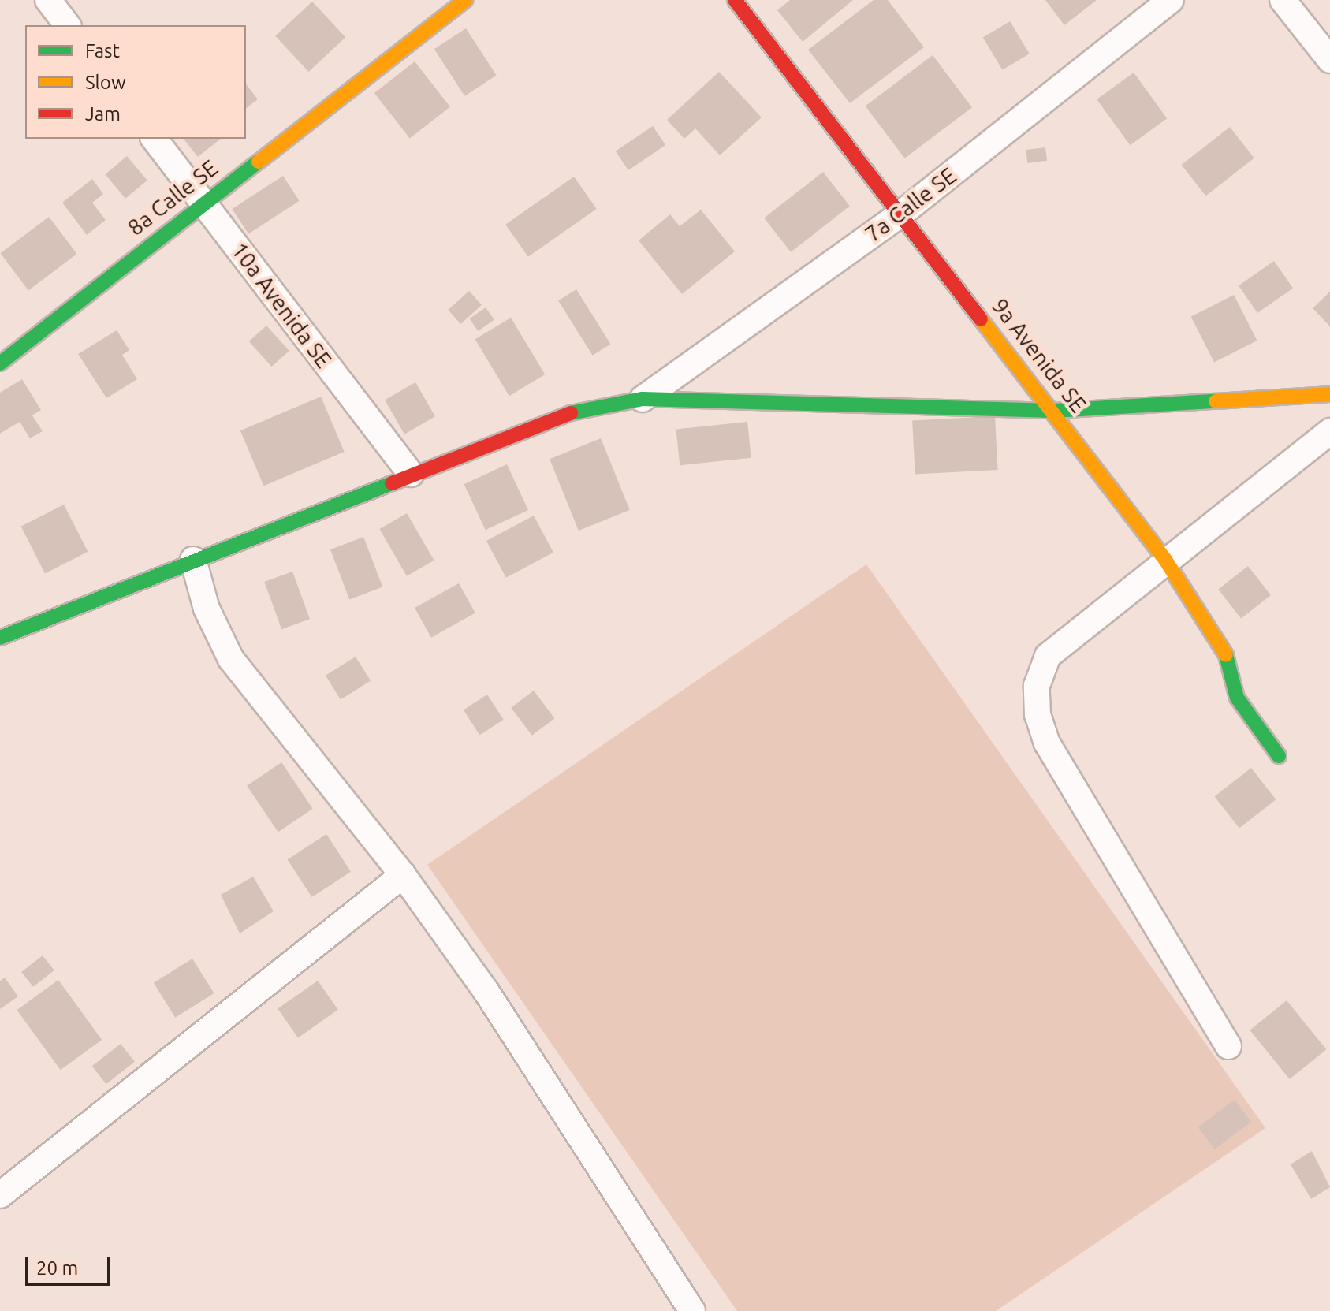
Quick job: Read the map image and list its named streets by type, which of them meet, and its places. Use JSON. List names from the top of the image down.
{
  "streets": {
    "street": [
      "8a Calle SE",
      "7a Calle SE",
      "10a Avenida SE",
      "9a Avenida SE"
    ]
  },
  "crossings": [
    ["8a Calle SE", "10a Avenida SE"],
    ["7a Calle SE", "9a Avenida SE"]
  ],
  "legend": ["Fast", "Slow", "Jam"],
  "scale_bar": "20 m"
}
